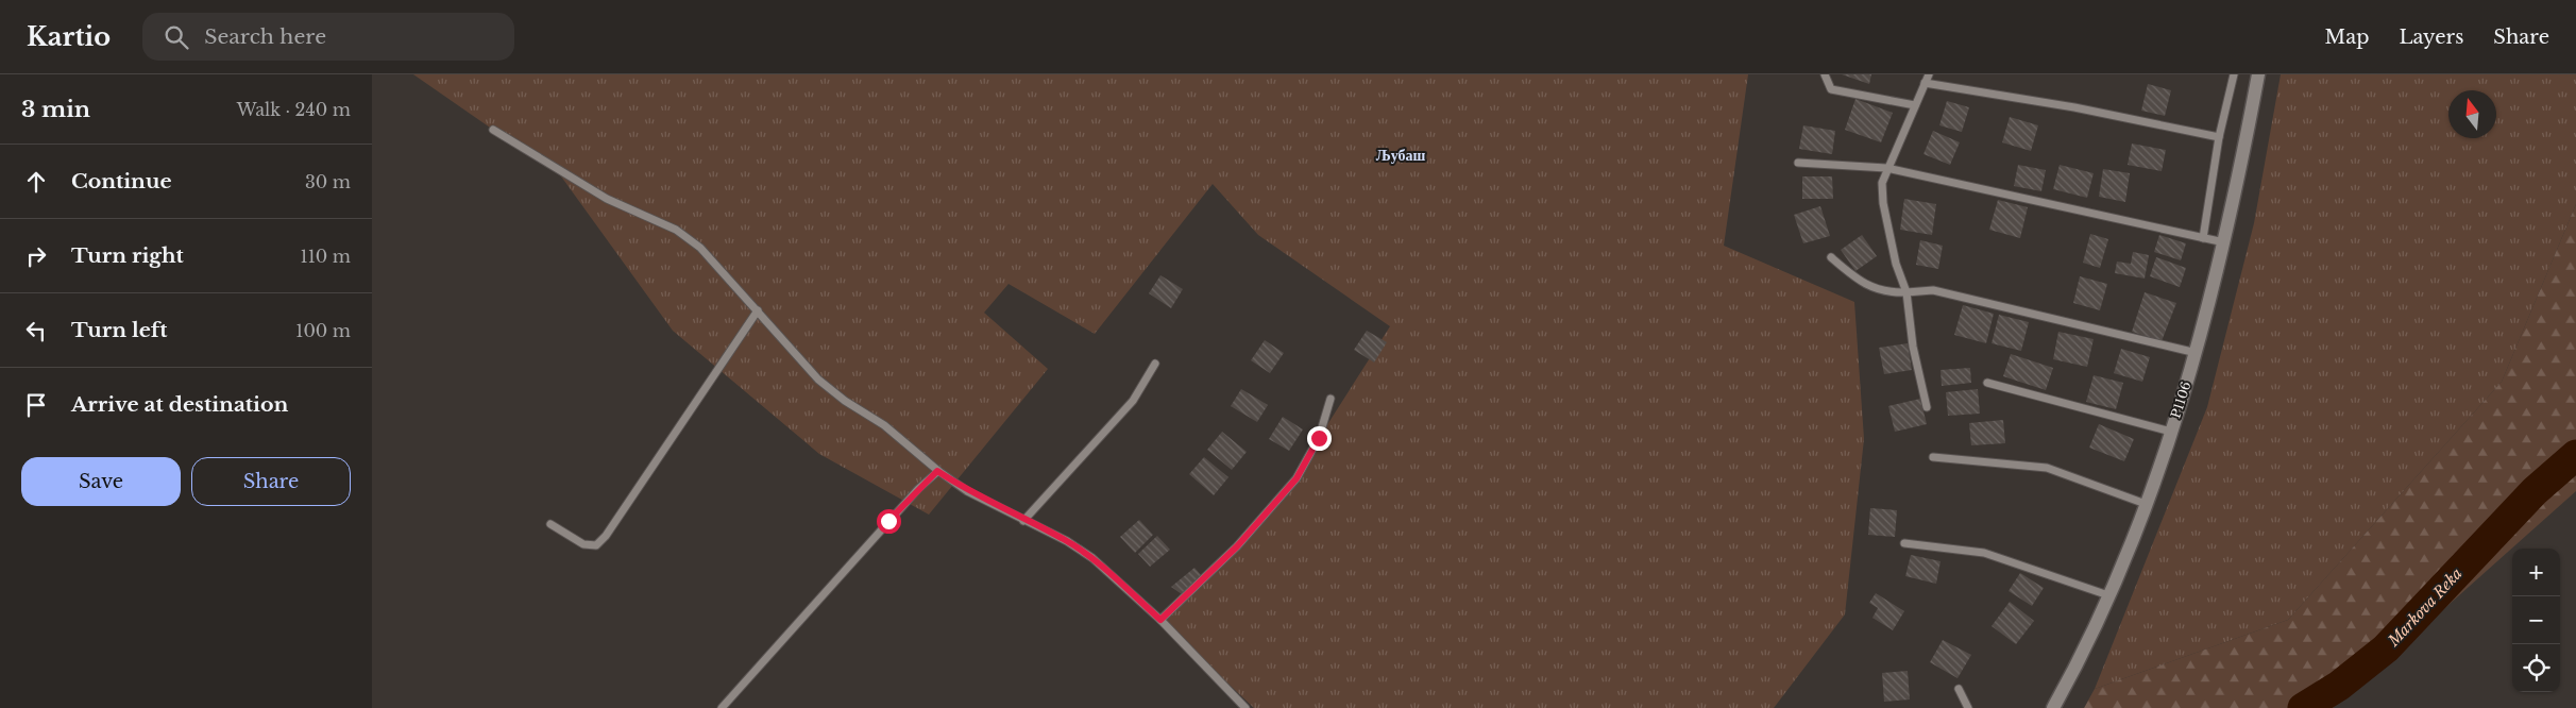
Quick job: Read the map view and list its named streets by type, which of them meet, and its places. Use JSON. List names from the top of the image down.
{
  "streets": {
    "main road": ["P1106"]
  },
  "districts": ["Љубаш"],
  "water": ["Markova Reka"],
  "north": "top",
  "page": {
    "header": "Kartio",
    "search": "Search here",
    "nav": ["Map", "Layers", "Share"],
    "heading": ["3 min", "Walk · 240 m"],
    "list": [
      ["Continue", "30 m"],
      ["Turn right", "110 m"],
      ["Turn left", "100 m"],
      "Arrive at destination"
    ],
    "buttons": ["Save", "Share"],
    "map_buttons": ["+", "−"]
  }
}
